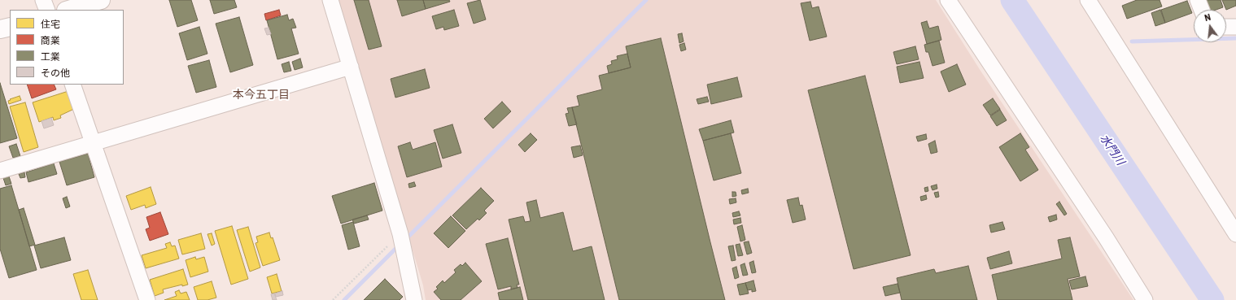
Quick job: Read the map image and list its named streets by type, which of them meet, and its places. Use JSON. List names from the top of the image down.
{
  "districts": ["本今五丁目"],
  "water": ["水門川"],
  "legend": [
    "住宅",
    "商業",
    "工業",
    "その他"
  ],
  "north": "top"
}
